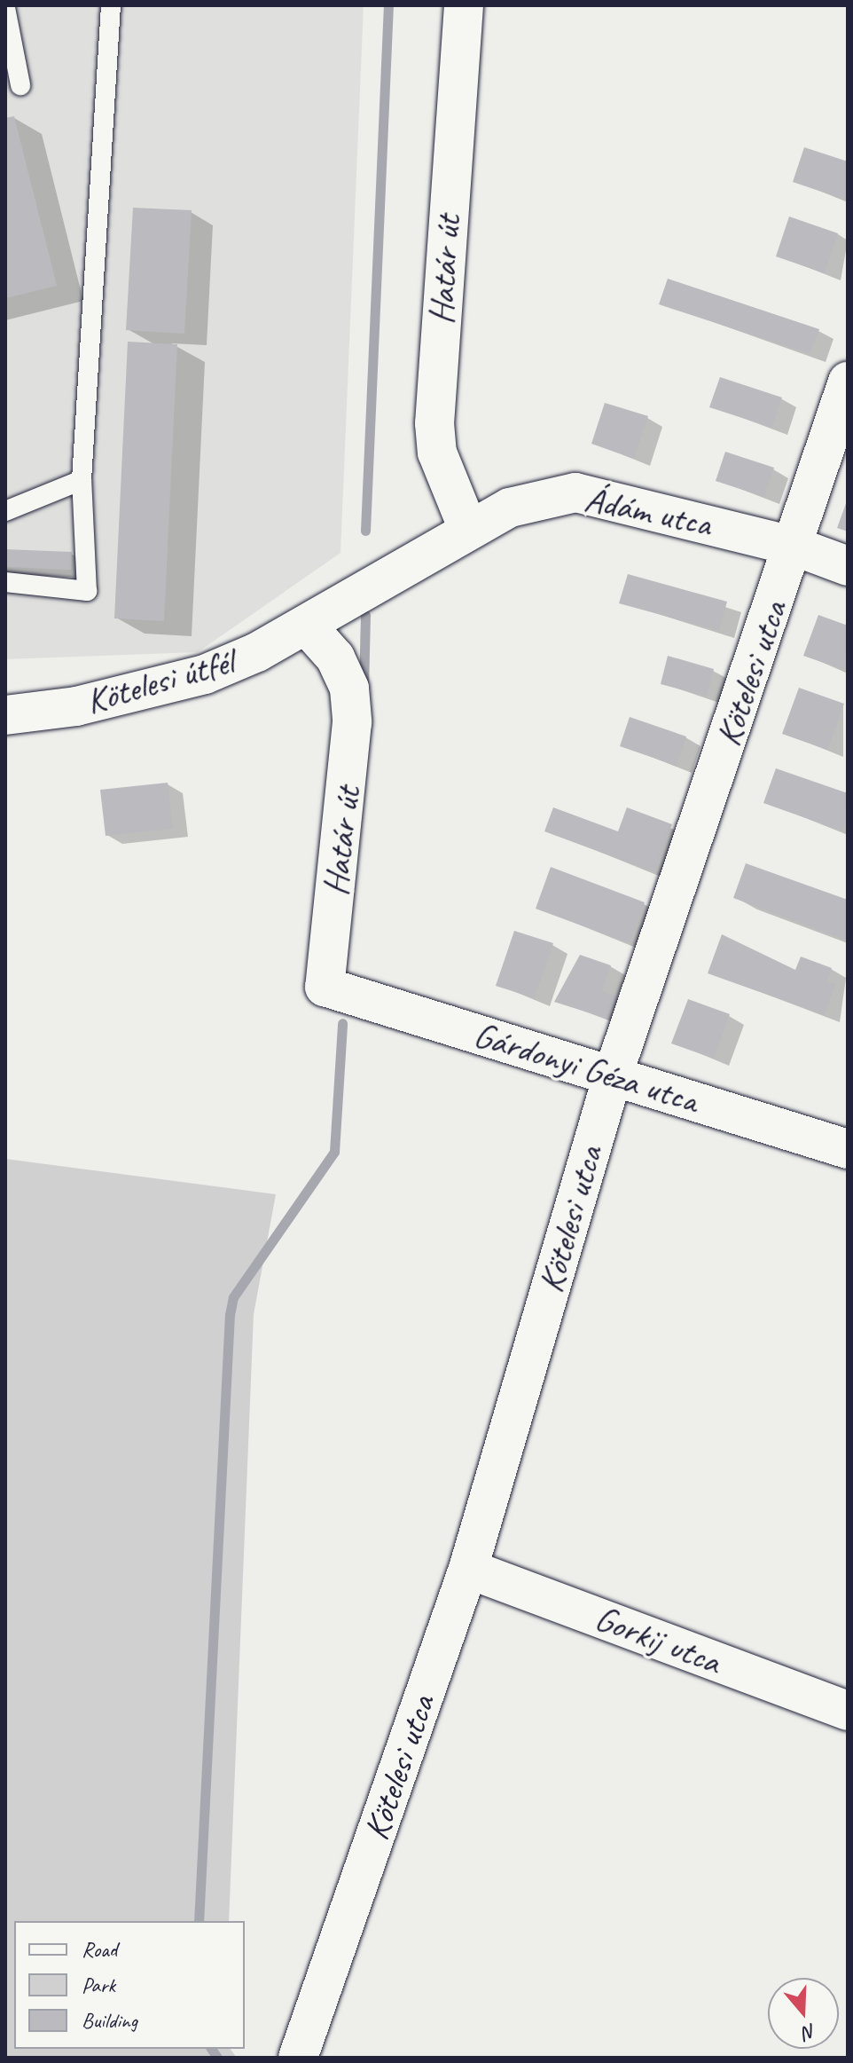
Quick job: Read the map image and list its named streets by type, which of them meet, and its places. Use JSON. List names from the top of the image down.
{
  "streets": {
    "street": [
      "Határ út",
      "Ádám utca",
      "Kötelesi utca",
      "Kötelesi útfél",
      "Gárdonyi Géza utca",
      "Gorkij utca"
    ]
  },
  "crossings": [
    ["Határ út", "Ádám utca"],
    ["Határ út", "Kötelesi útfél"],
    ["Határ út", "Gárdonyi Géza utca"],
    ["Ádám utca", "Kötelesi utca"],
    ["Ádám utca", "Kötelesi útfél"],
    ["Kötelesi utca", "Gárdonyi Géza utca"],
    ["Kötelesi utca", "Gorkij utca"]
  ],
  "legend": ["Road", "Park", "Building"],
  "north": "bottom"
}
